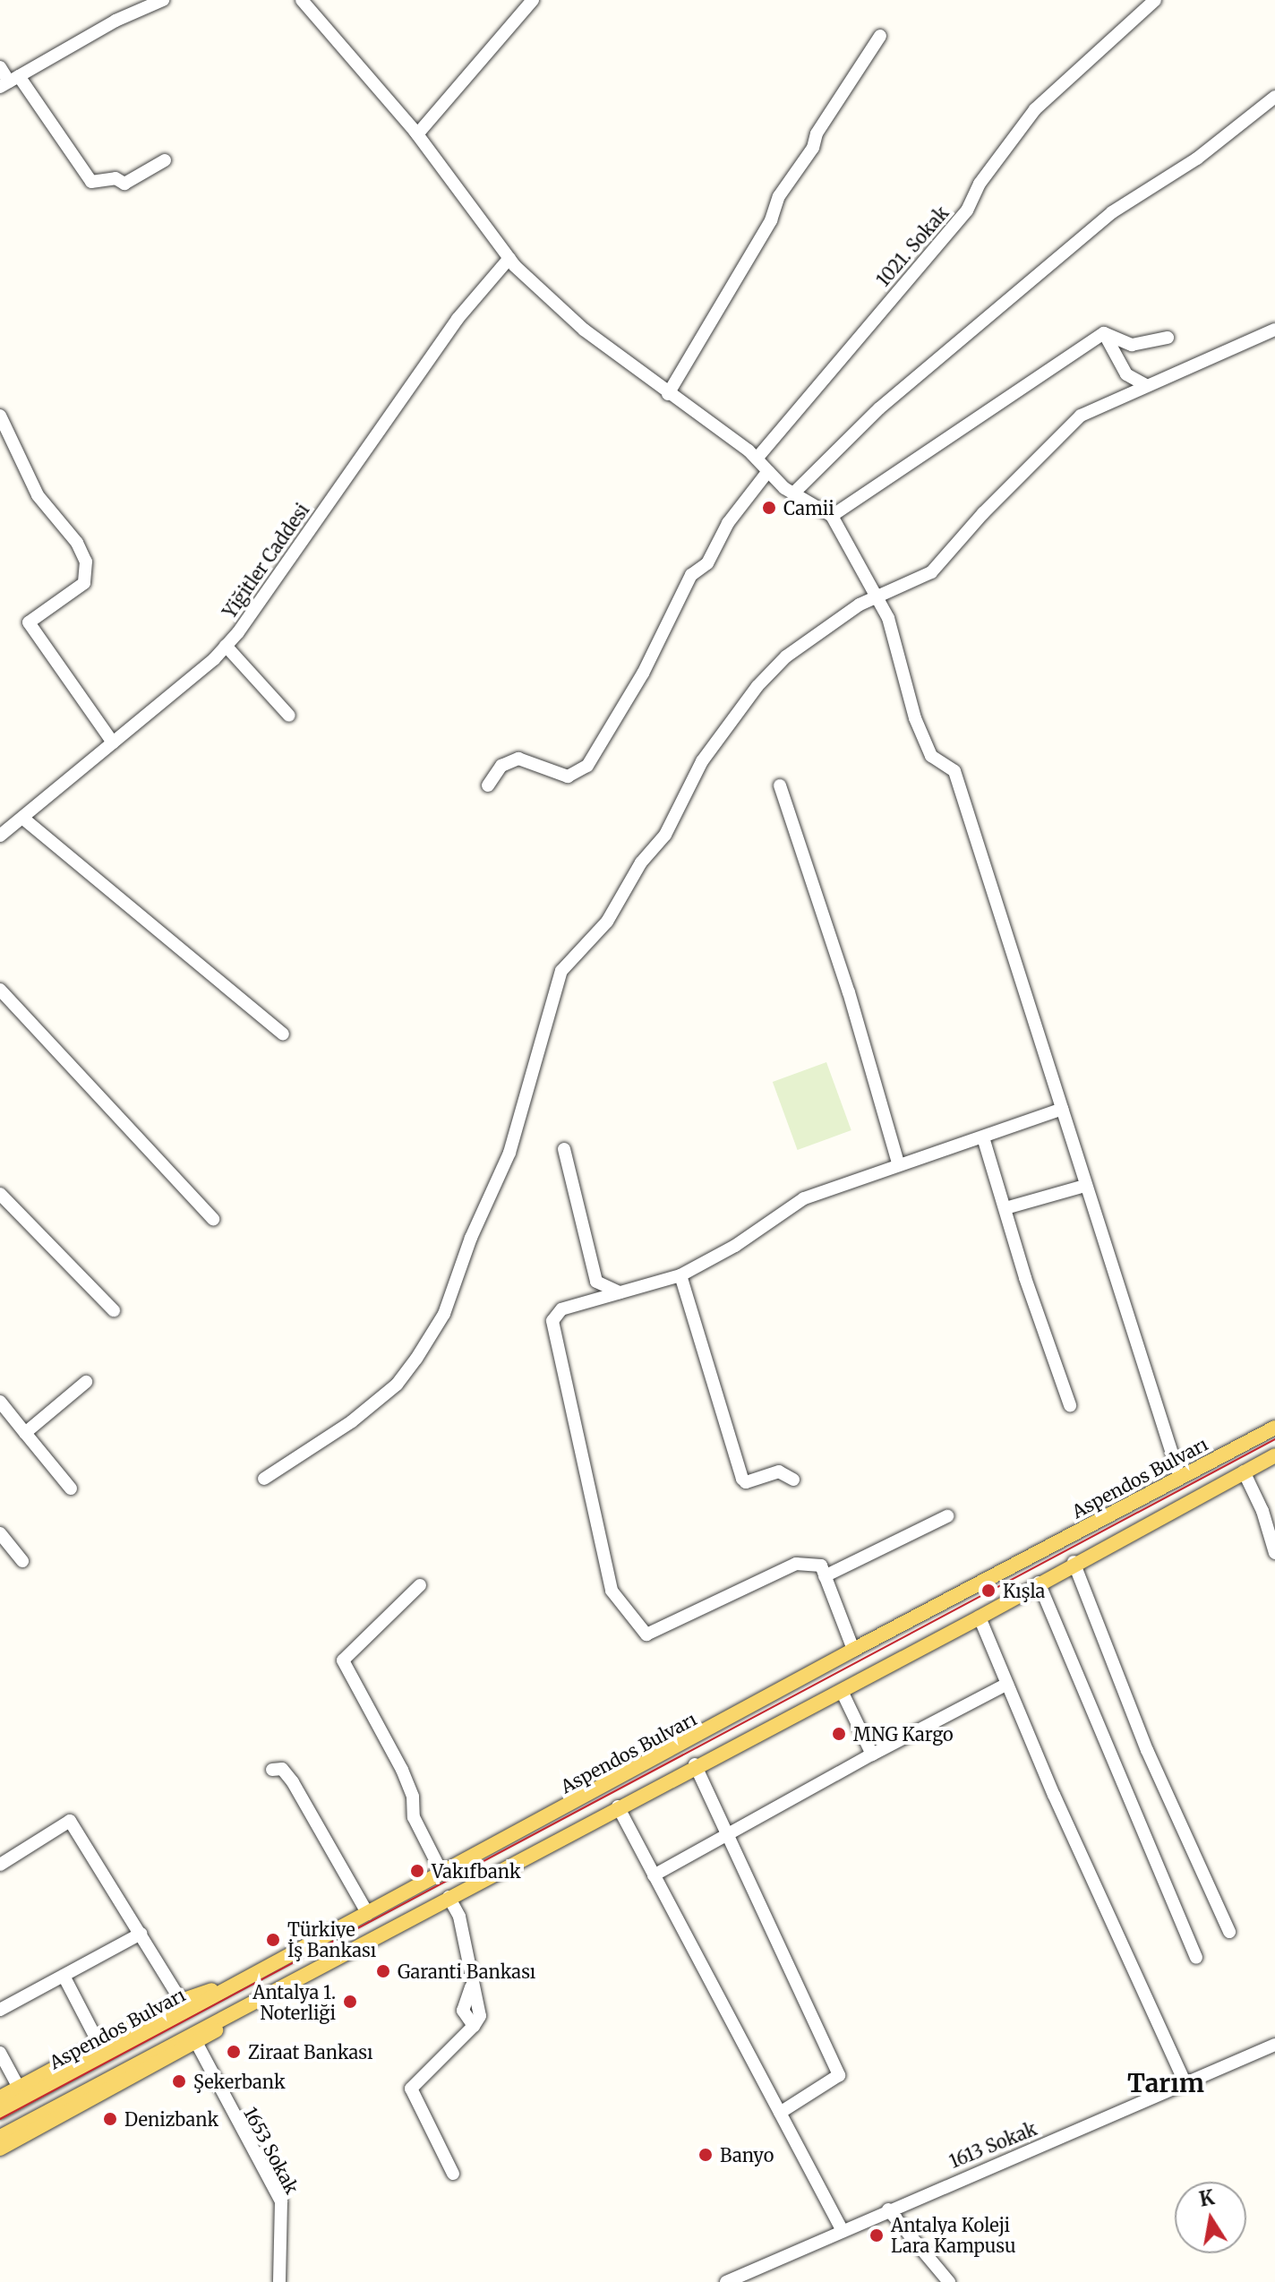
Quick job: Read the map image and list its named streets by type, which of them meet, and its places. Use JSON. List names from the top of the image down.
{
  "streets": {
    "main road": ["Aspendos Bulvarı"],
    "street": [
      "1021. Sokak",
      "Yiğitler Caddesi",
      "1613 Sokak",
      "1653 Sokak"
    ]
  },
  "districts": ["Tarım"],
  "places": [
    "Camii",
    "Kışla",
    "MNG Kargo",
    "Vakıfbank",
    "Türkiye İş Bankası",
    "Garanti Bankası",
    "Antalya 1. Noterliği",
    "Ziraat Bankası",
    "Şekerbank",
    "Denizbank",
    "Banyo",
    "Antalya Koleji Lara Kampusu"
  ],
  "north": "top"
}
